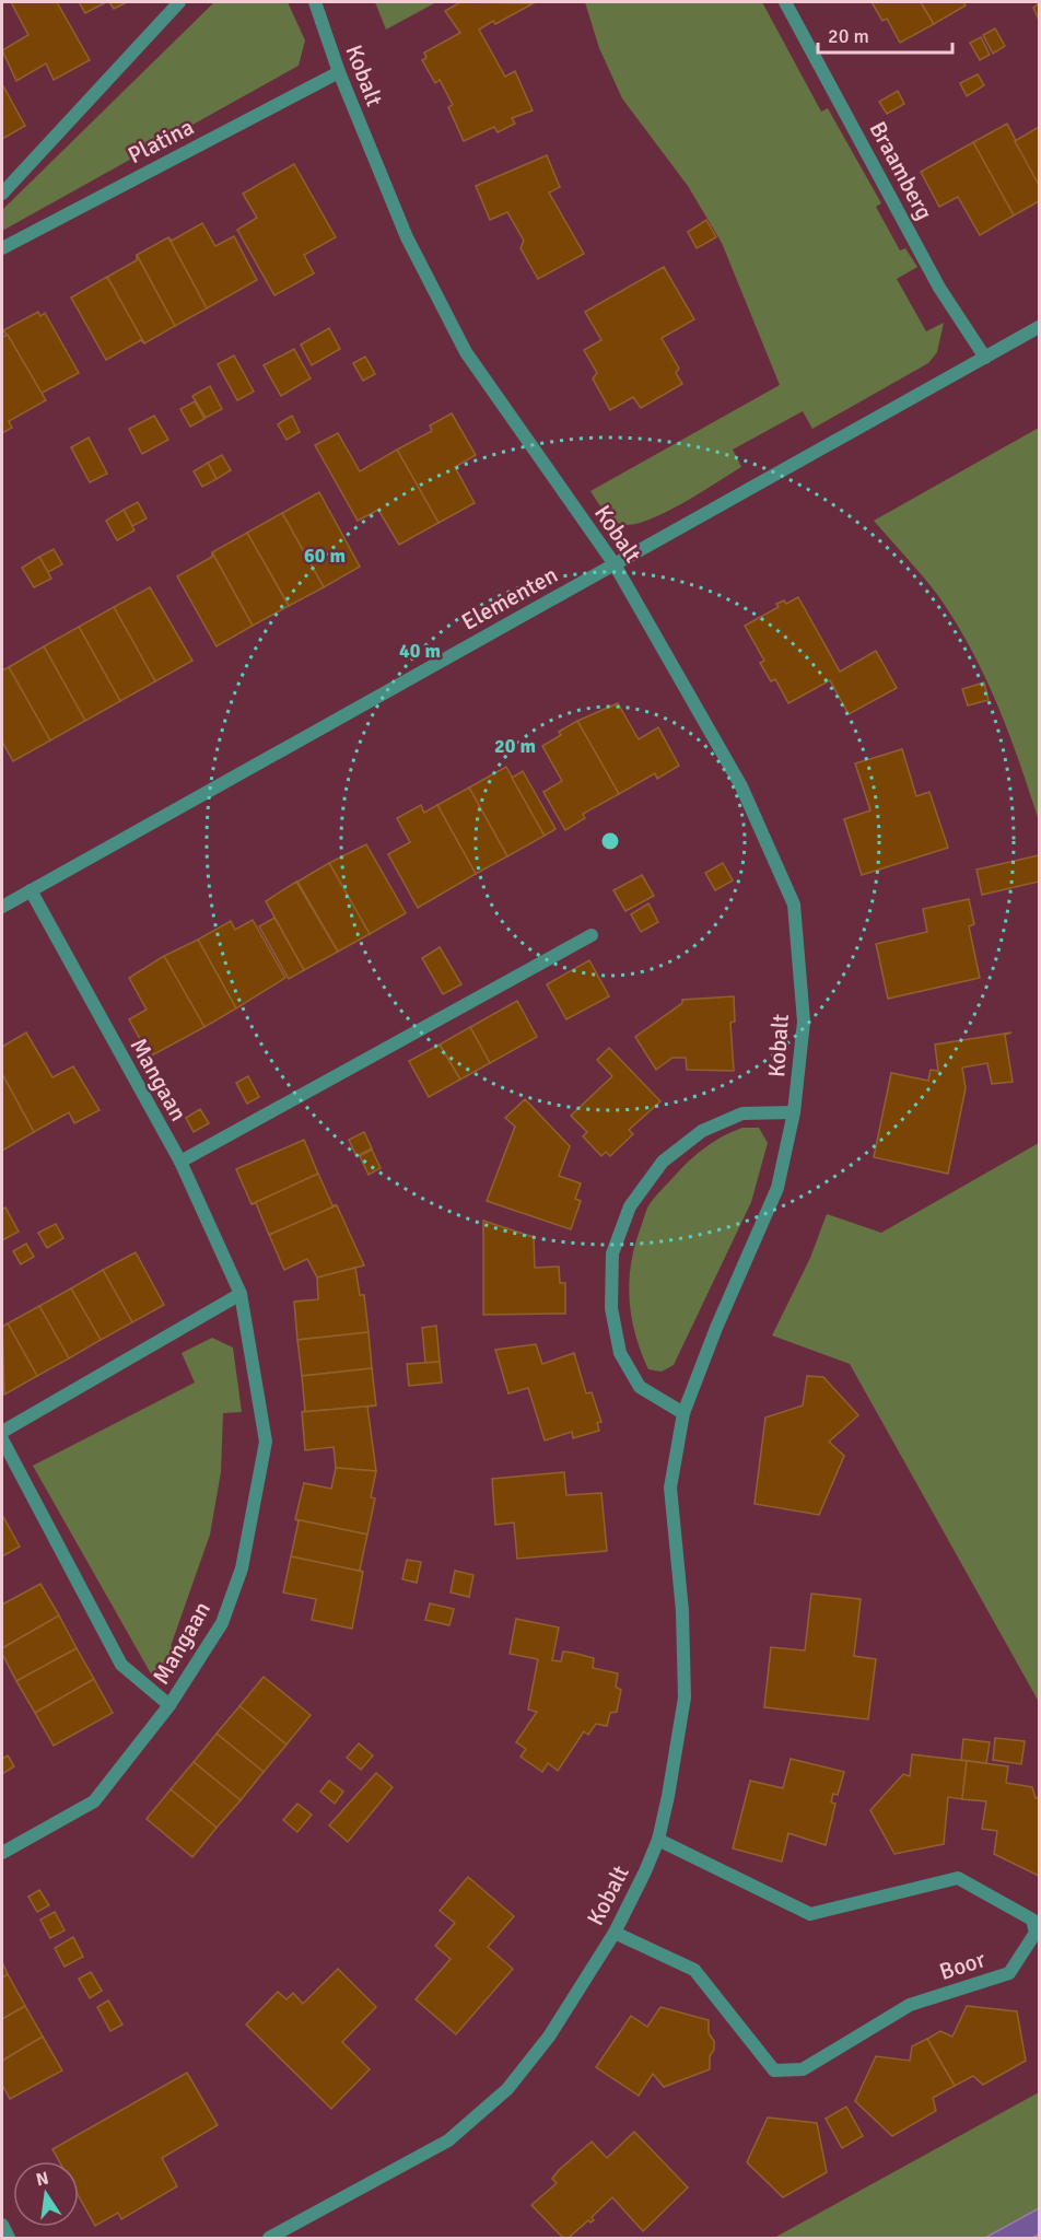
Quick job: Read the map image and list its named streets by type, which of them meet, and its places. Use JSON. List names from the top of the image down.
{
  "streets": {
    "street": [
      "Kobalt",
      "Platina",
      "Braamberg",
      "Elementen",
      "Mangaan",
      "Boor"
    ]
  },
  "crossings": [
    ["Kobalt", "Platina"],
    ["Kobalt", "Elementen"],
    ["Kobalt", "Boor"],
    ["Braamberg", "Elementen"],
    ["Elementen", "Mangaan"]
  ],
  "scale_bar": "20 m",
  "north": "top",
  "rings": ["60 m", "40 m", "20 m"]
}
